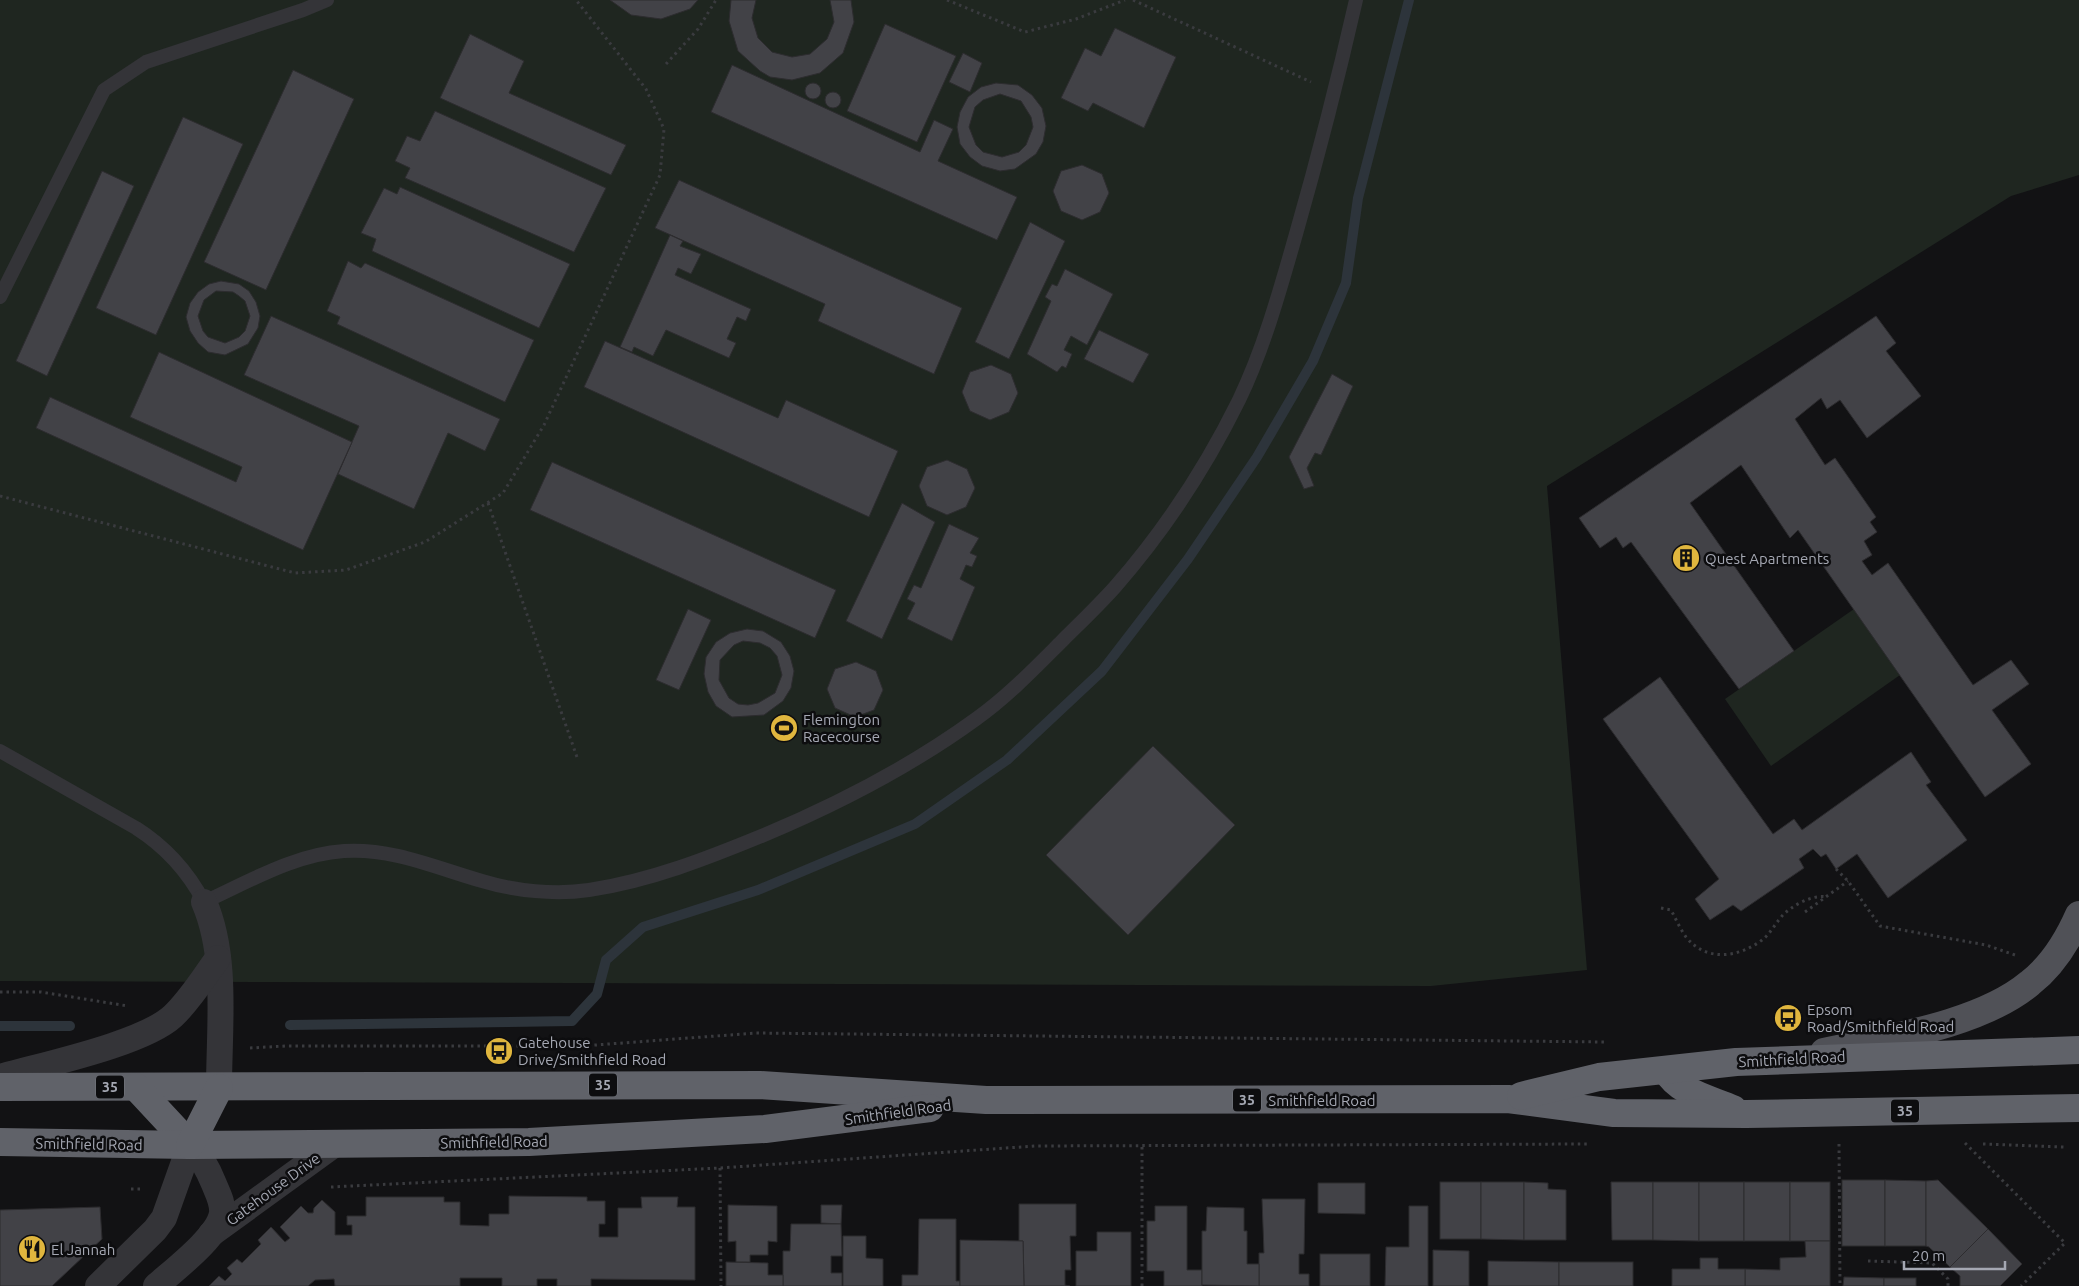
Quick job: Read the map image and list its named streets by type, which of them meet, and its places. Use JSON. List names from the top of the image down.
{
  "streets": {
    "highway": ["Smithfield Road", "35"],
    "street": ["Gatehouse Drive"]
  },
  "crossings": [
    ["Smithfield Road", "Gatehouse Drive"]
  ],
  "places": {
    "building": ["Quest Apartments"],
    "sports": ["Flemington Racecourse"],
    "bus stop": ["Epsom Road/Smithfield Road", "Gatehouse Drive/Smithfield Road"],
    "restaurant": ["El Jannah"]
  },
  "scale_bar": "20 m"
}
